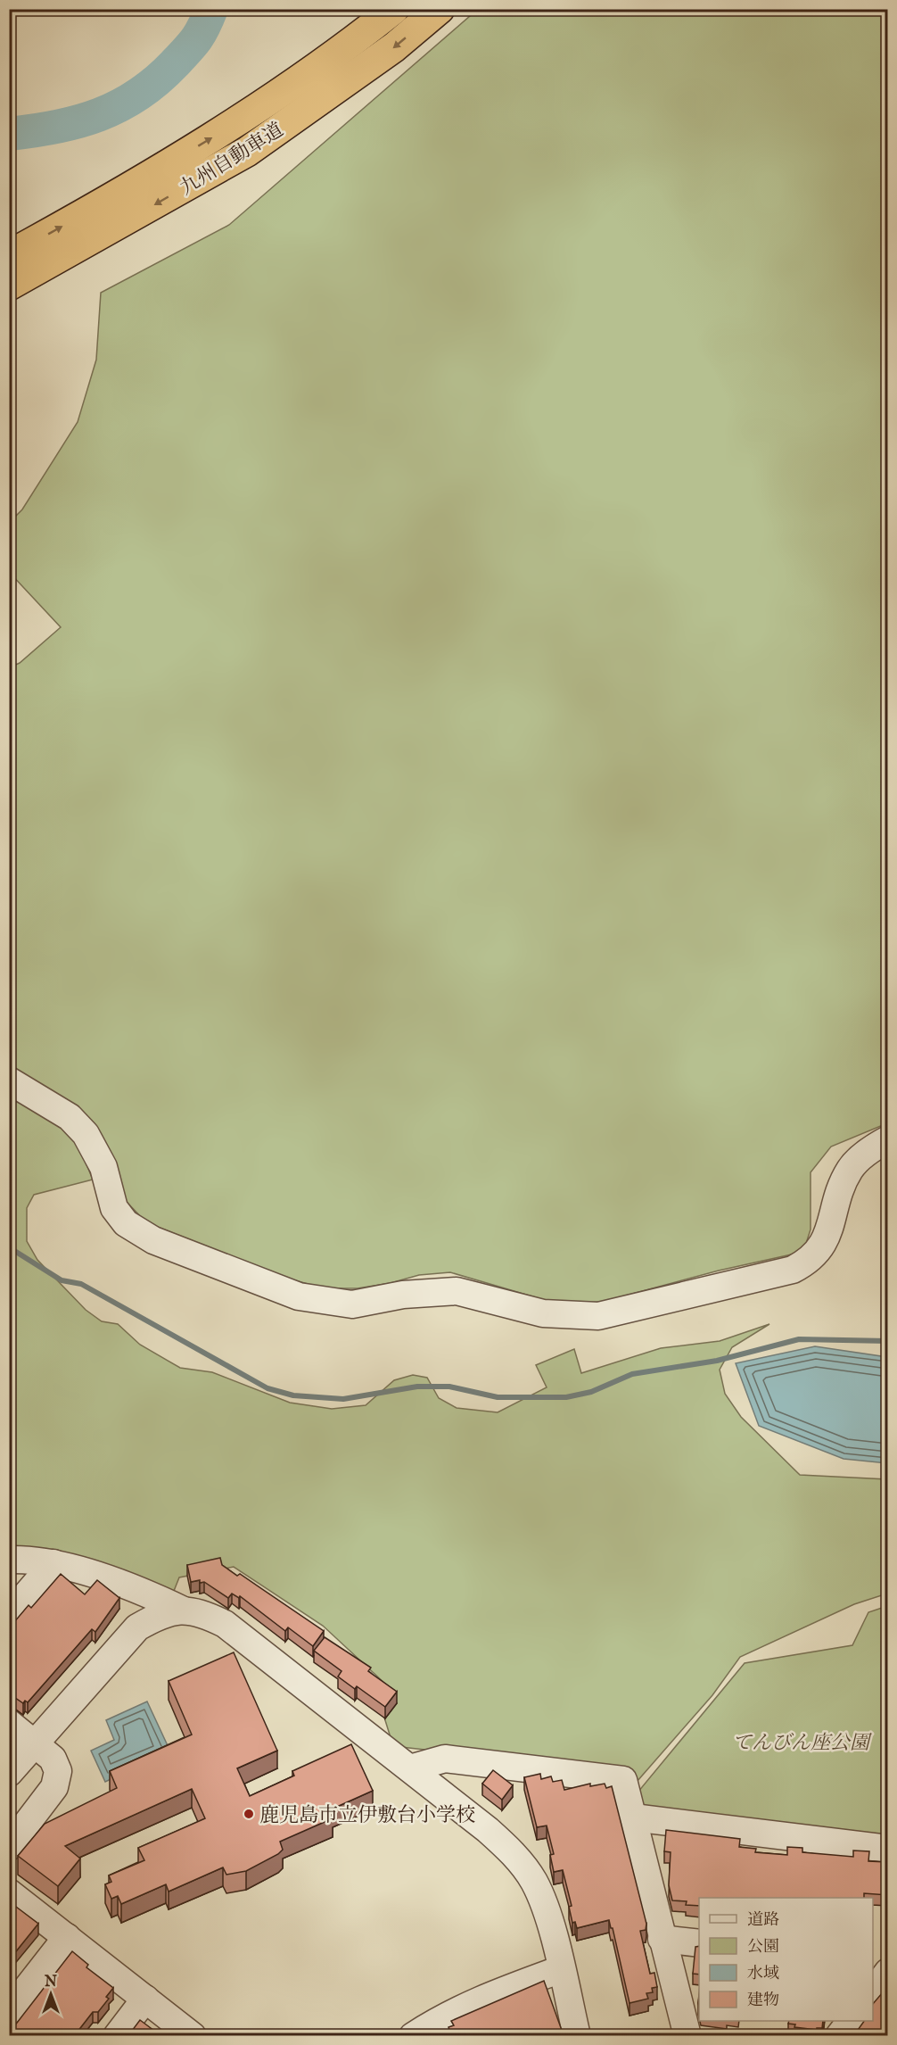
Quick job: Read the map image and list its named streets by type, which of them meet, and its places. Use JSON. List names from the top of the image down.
{
  "streets": {
    "highway": ["九州自動車道"]
  },
  "parks": ["てんびん座公園"],
  "places": ["鹿児島市立伊敷台小学校"],
  "legend": [
    "道路",
    "公園",
    "水域",
    "建物"
  ],
  "north": "top"
}
